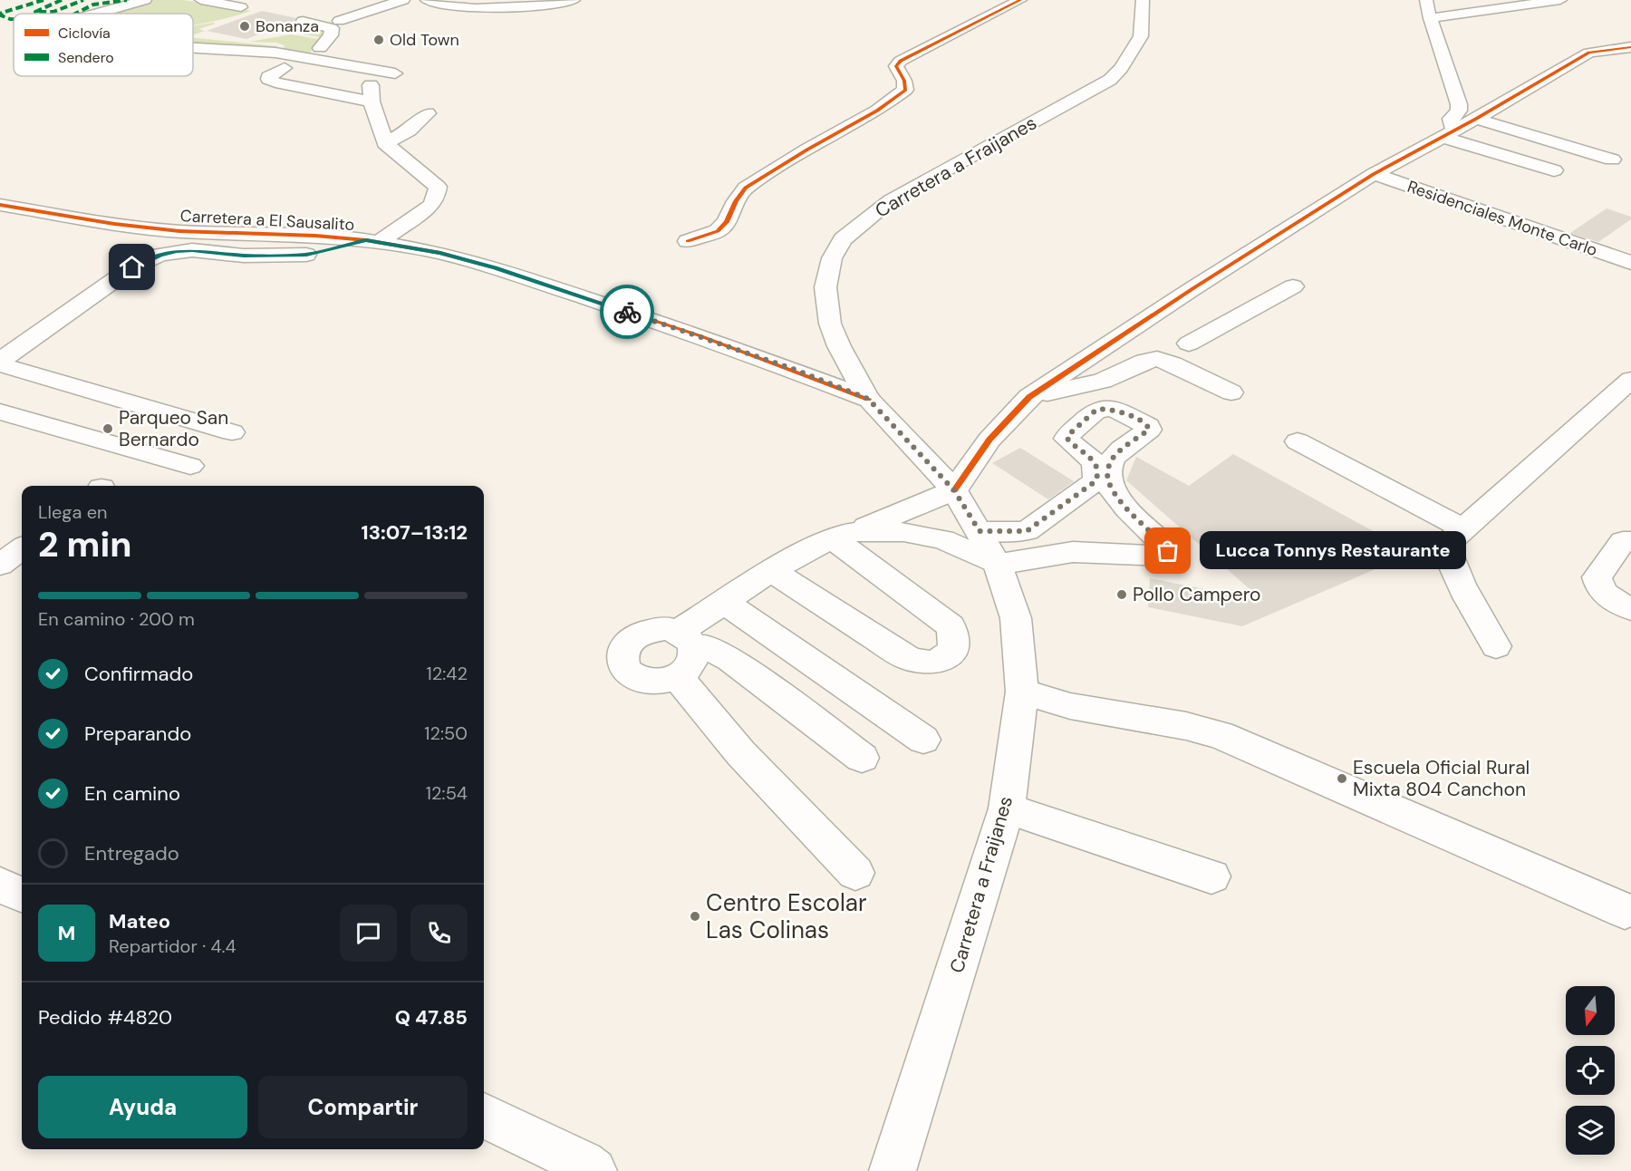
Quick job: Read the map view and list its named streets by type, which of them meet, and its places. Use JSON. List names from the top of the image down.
{
  "streets": {
    "street": ["Carretera a Fraijanes", "Residenciales Monte Carlo", "Carretera a El Sausalito"]
  },
  "crossings": [
    ["Carretera a Fraijanes", "Carretera a El Sausalito"]
  ],
  "places": [
    "Bonanza",
    "Old Town",
    "Parqueo San Bernardo",
    "Lucca Tonnys Restaurante",
    "Pollo Campero",
    "Escuela Oficial Rural Mixta 804 Canchon",
    "Centro Escolar Las Colinas"
  ],
  "legend": ["Ciclovía", "Sendero"],
  "north": "bottom",
  "page": {
    "heading": ["2 min", "Llega en", "13:07–13:12"],
    "panel": [
      "Mateo",
      "Repartidor · 4.4",
      "Pedido #4820",
      "Q 47.85"
    ],
    "bubble": "Lucca Tonnys Restaurante",
    "bar": "En camino · 200 m",
    "list": [
      ["Confirmado", "12:42"],
      ["Preparando", "12:50"],
      ["En camino", "12:54"],
      "Entregado"
    ],
    "round": "M",
    "buttons": ["Ayuda", "Compartir"]
  }
}
